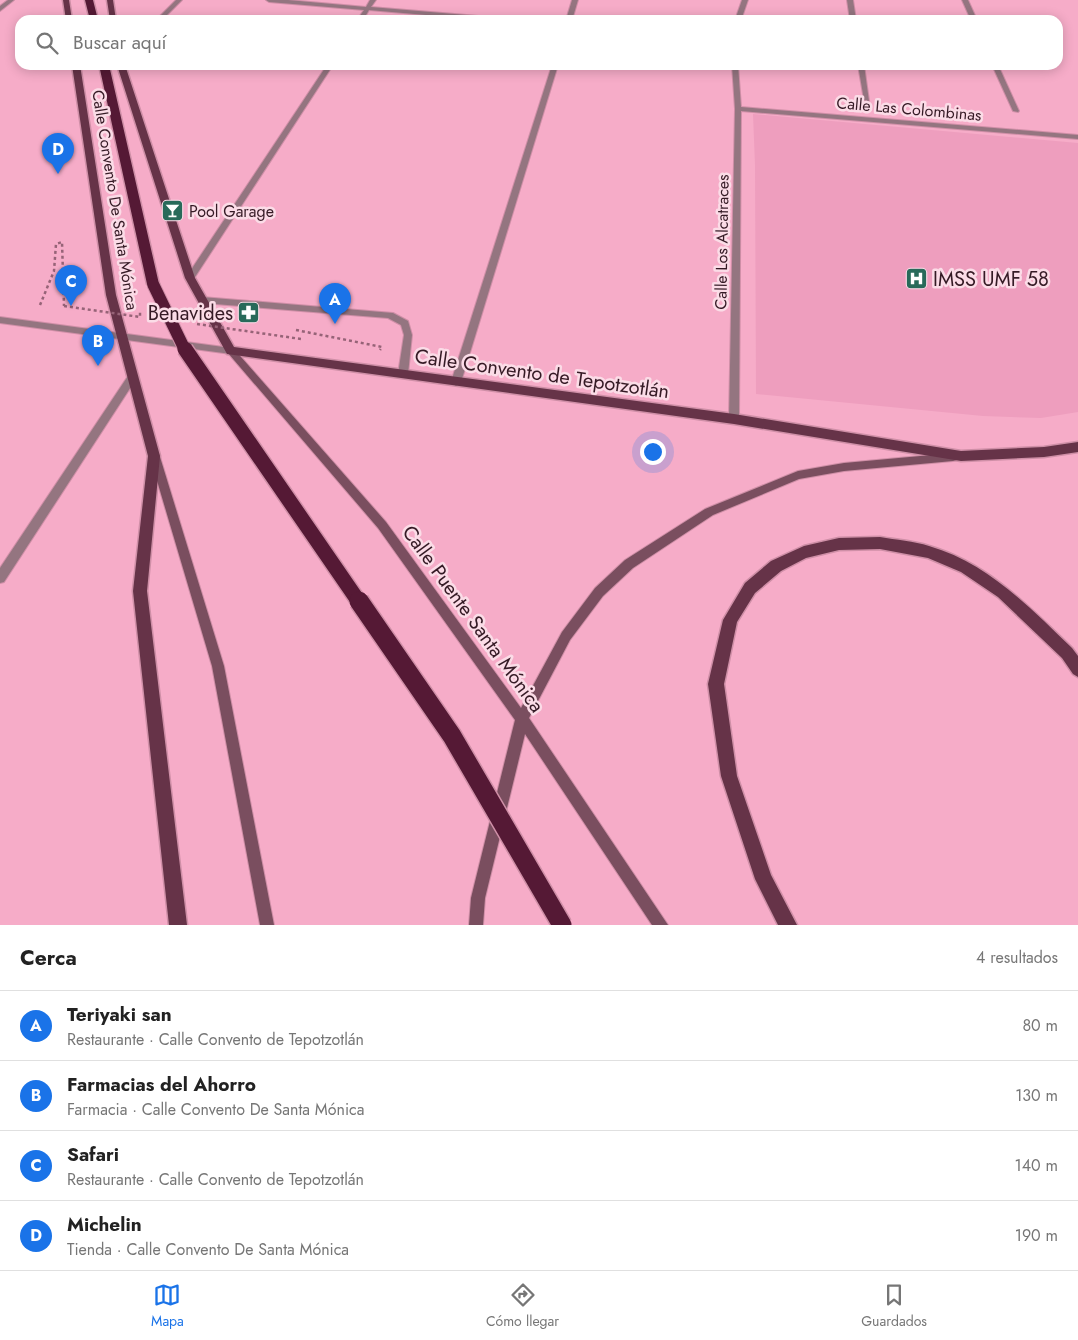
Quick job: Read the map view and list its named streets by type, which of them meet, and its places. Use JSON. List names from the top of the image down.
{
  "streets": {
    "main road": ["Calle Convento De Santa Mónica", "Calle Convento de Tepotzotlán", "Calle Puente Santa Mónica"],
    "street": ["Calle Las Colombinas", "Calle Los Alcatraces"]
  },
  "crossings": [
    ["Calle Las Colombinas", "Calle Los Alcatraces"],
    ["Calle Convento De Santa Mónica", "Calle Convento de Tepotzotlán"],
    ["Calle Convento De Santa Mónica", "Calle Puente Santa Mónica"],
    ["Calle Los Alcatraces", "Calle Convento de Tepotzotlán"],
    ["Calle Convento de Tepotzotlán", "Calle Puente Santa Mónica"]
  ],
  "places": {
    "bar": ["Pool Garage"],
    "hospital": ["IMSS UMF 58"],
    "pharmacy": ["Benavides"]
  },
  "page": {
    "search": "Buscar aquí",
    "pins": [
      "D",
      "C",
      "A",
      "B"
    ],
    "heading": ["Cerca", "4 resultados"],
    "list": [
      {
        "mark": "A",
        "name": "Teriyaki san",
        "note": "Restaurante · Calle Convento de Tepotzotlán",
        "value": "80 m"
      },
      {
        "mark": "B",
        "name": "Farmacias del Ahorro",
        "note": "Farmacia · Calle Convento De Santa Mónica",
        "value": "130 m"
      },
      {
        "mark": "C",
        "name": "Safari",
        "note": "Restaurante · Calle Convento de Tepotzotlán",
        "value": "140 m"
      },
      {
        "mark": "D",
        "name": "Michelin",
        "note": "Tienda · Calle Convento De Santa Mónica",
        "value": "190 m"
      }
    ],
    "nav": ["Mapa", "Cómo llegar", "Guardados"]
  }
}
